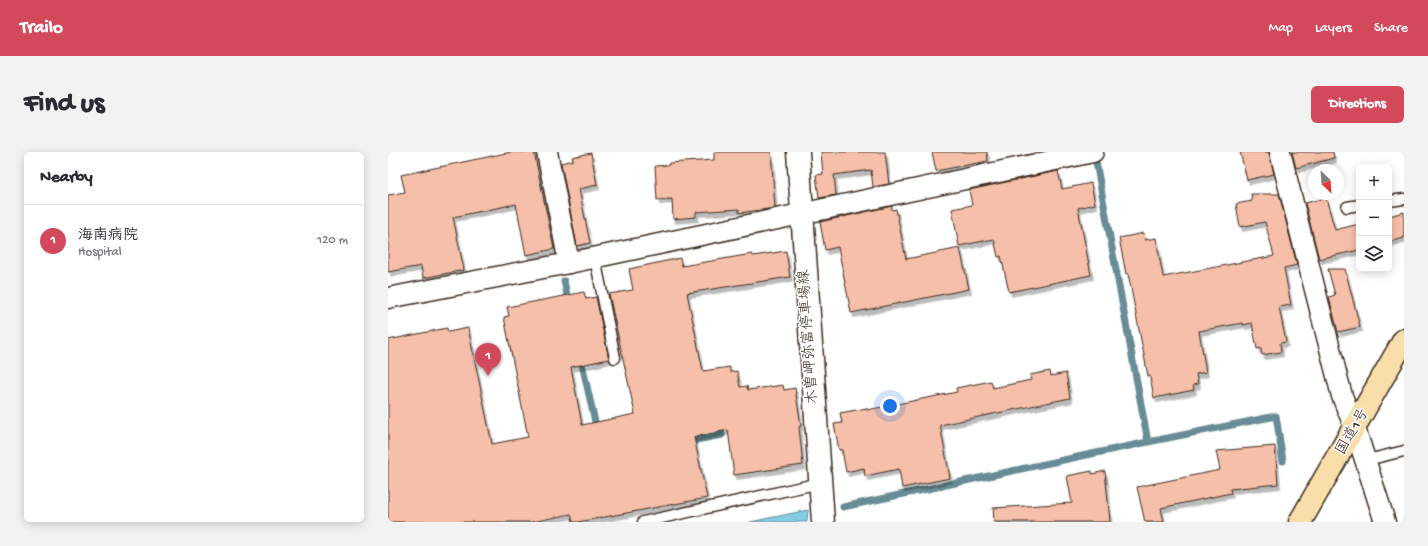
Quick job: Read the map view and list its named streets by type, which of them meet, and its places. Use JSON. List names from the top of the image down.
{
  "streets": {
    "highway": ["国道1号"],
    "main road": ["木曽岬弥富停車場線"]
  },
  "north": "bottom right",
  "page": {
    "header": "Trailo",
    "nav": ["Map", "Layers", "Share"],
    "buttons": "Directions",
    "title": "Find us",
    "heading": "Nearby",
    "map_buttons": ["+", "−"],
    "list": [
      {
        "mark": "1",
        "name": "海南病院",
        "note": "Hospital",
        "value": "120 m"
      }
    ],
    "pins": "1"
  }
}
